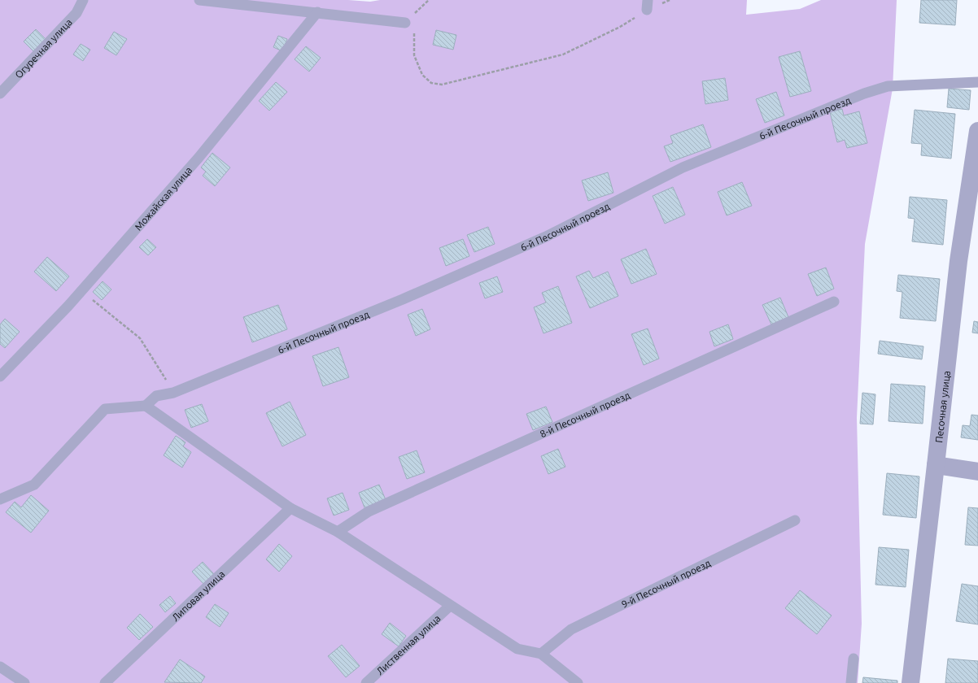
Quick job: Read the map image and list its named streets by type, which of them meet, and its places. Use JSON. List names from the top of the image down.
{
  "streets": {
    "street": ["Песочная улица"],
    "lane": [
      "Огуречная улица",
      "6-й Песочный проезд",
      "Можайская улица",
      "8-й Песочный проезд",
      "9-й Песочный проезд",
      "Липовая улица",
      "Лиственная улица"
    ]
  }
}
